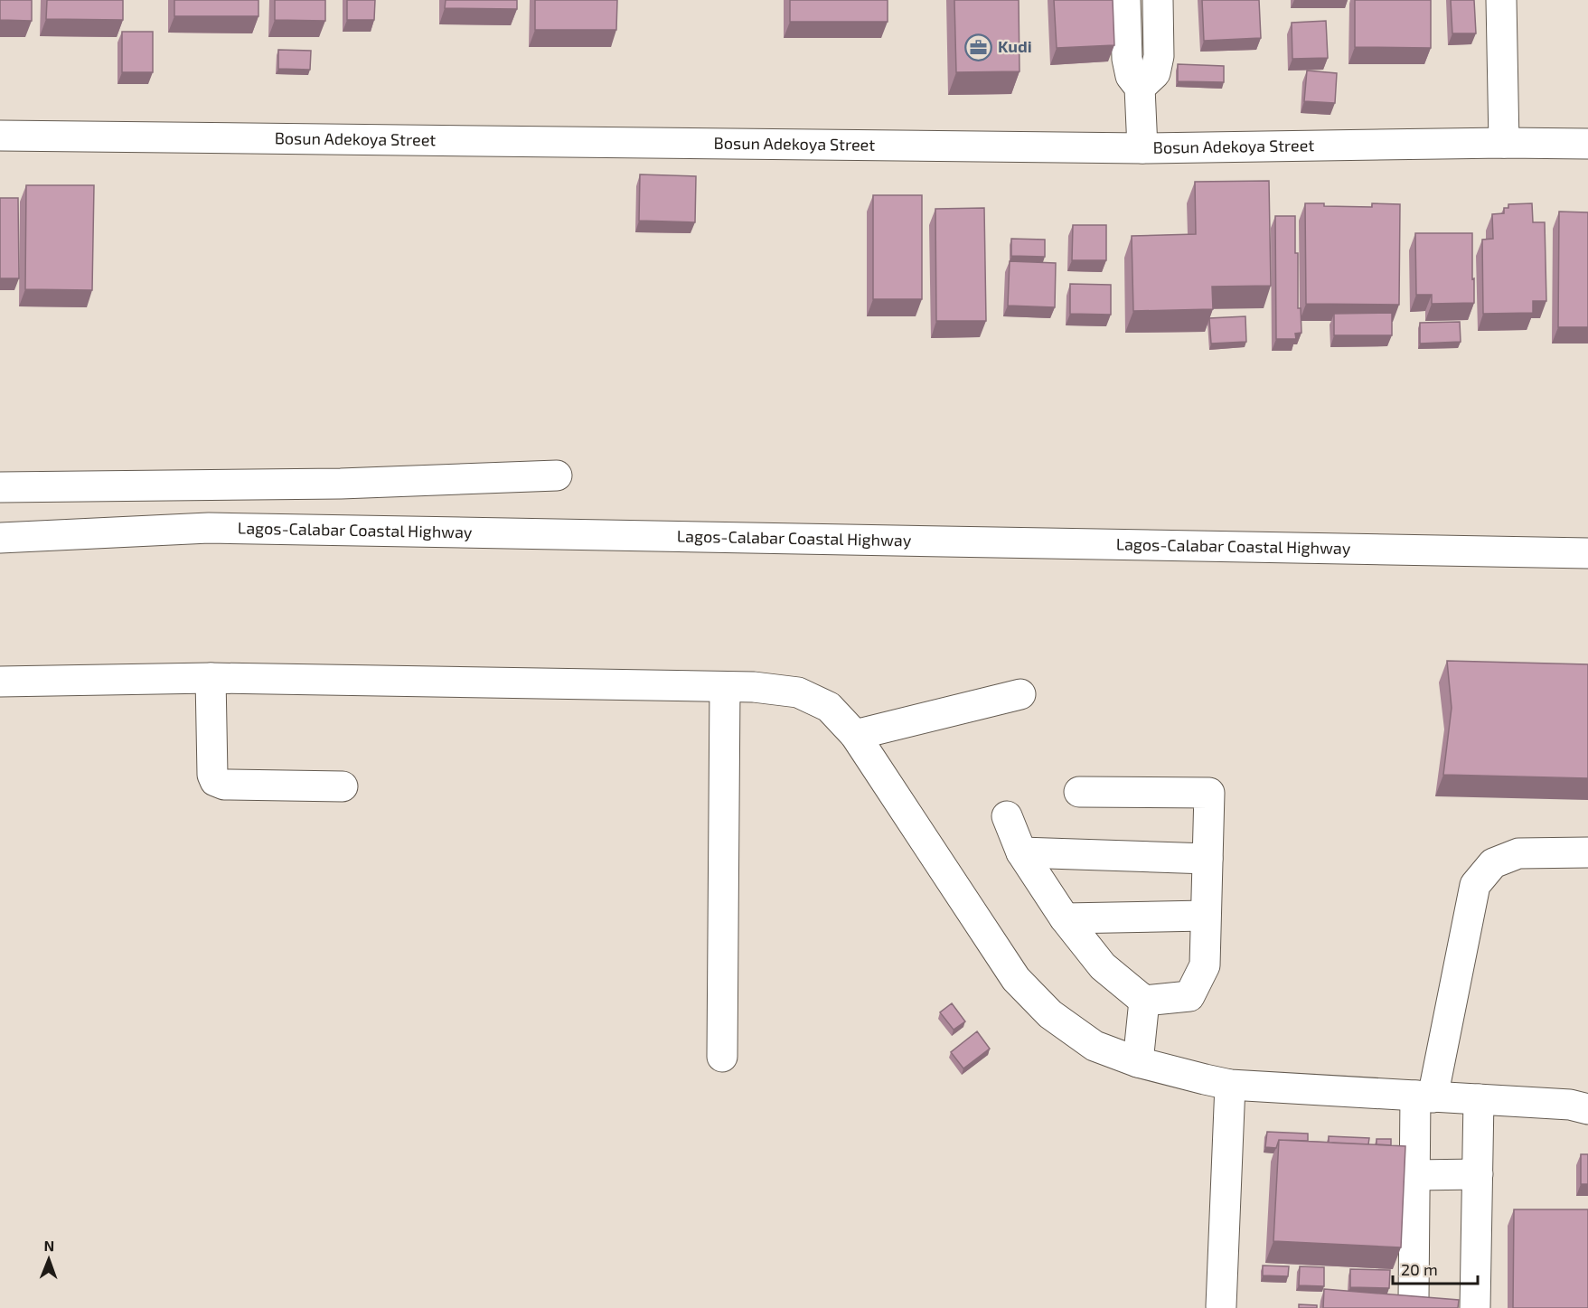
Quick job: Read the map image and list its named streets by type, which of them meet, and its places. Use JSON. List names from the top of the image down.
{
  "streets": {
    "main road": ["Bosun Adekoya Street", "Lagos-Calabar Coastal Highway"]
  },
  "places": {
    "office": ["Kudi"]
  },
  "scale_bar": "20 m",
  "north": "top"
}
